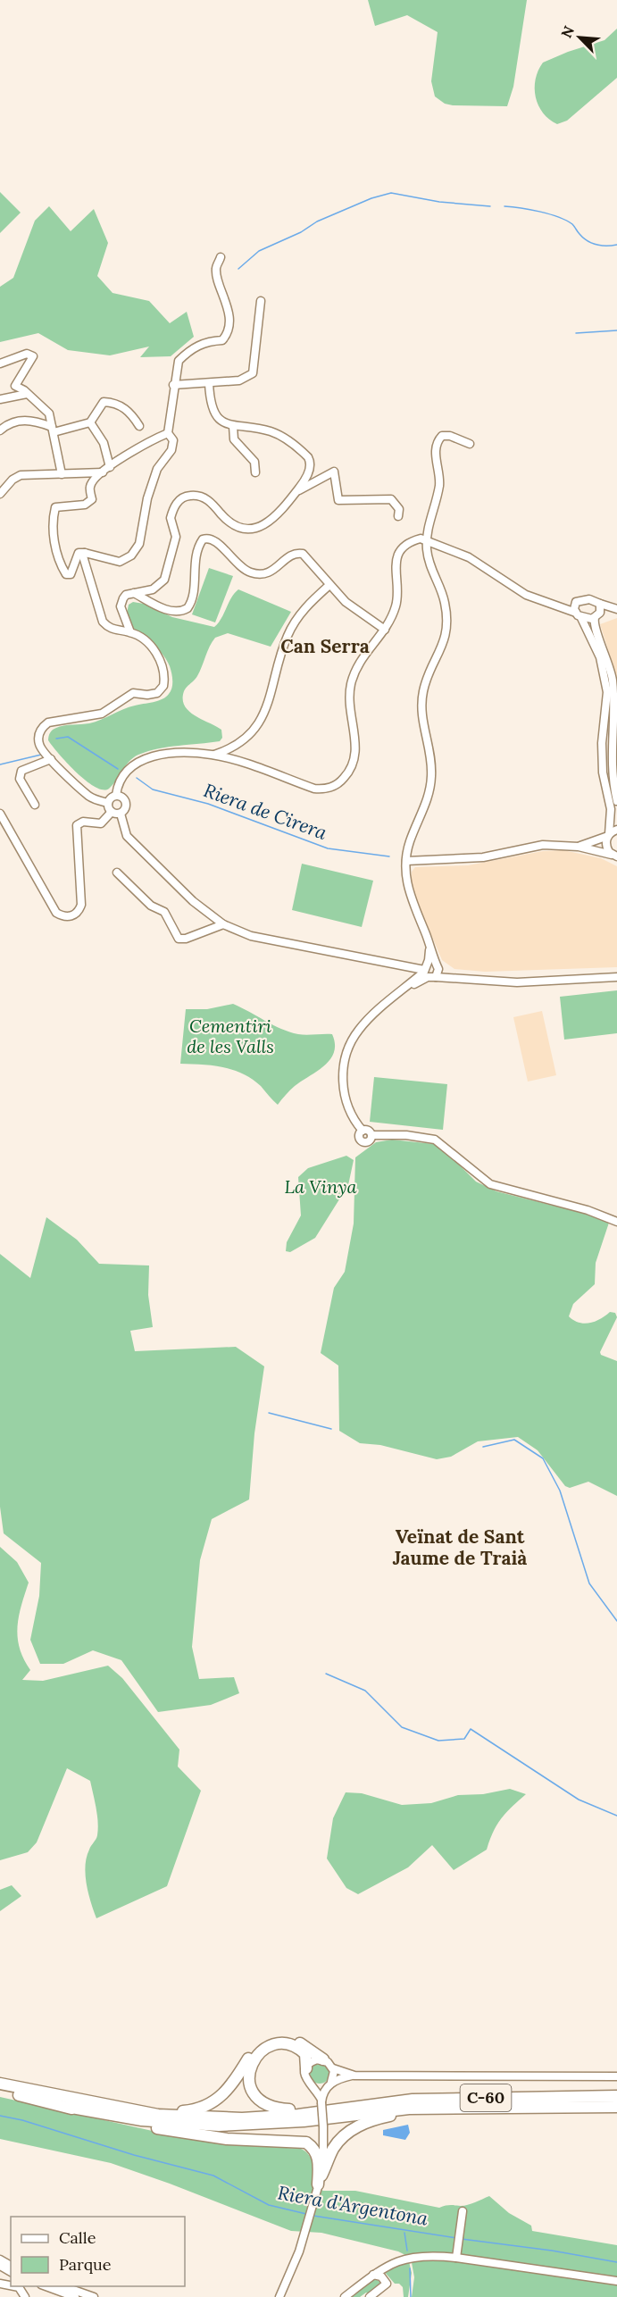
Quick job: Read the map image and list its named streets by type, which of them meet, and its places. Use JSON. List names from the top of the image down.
{
  "streets": {
    "highway": ["C-60"]
  },
  "districts": ["Can Serra", "Veïnat de Sant Jaume de Traià"],
  "water": ["Riera de Cirera", "Riera d'Argentona"],
  "parks": ["Cementiri de les Valls", "La Vinya"],
  "legend": ["Calle", "Parque"],
  "north": "top left"
}
